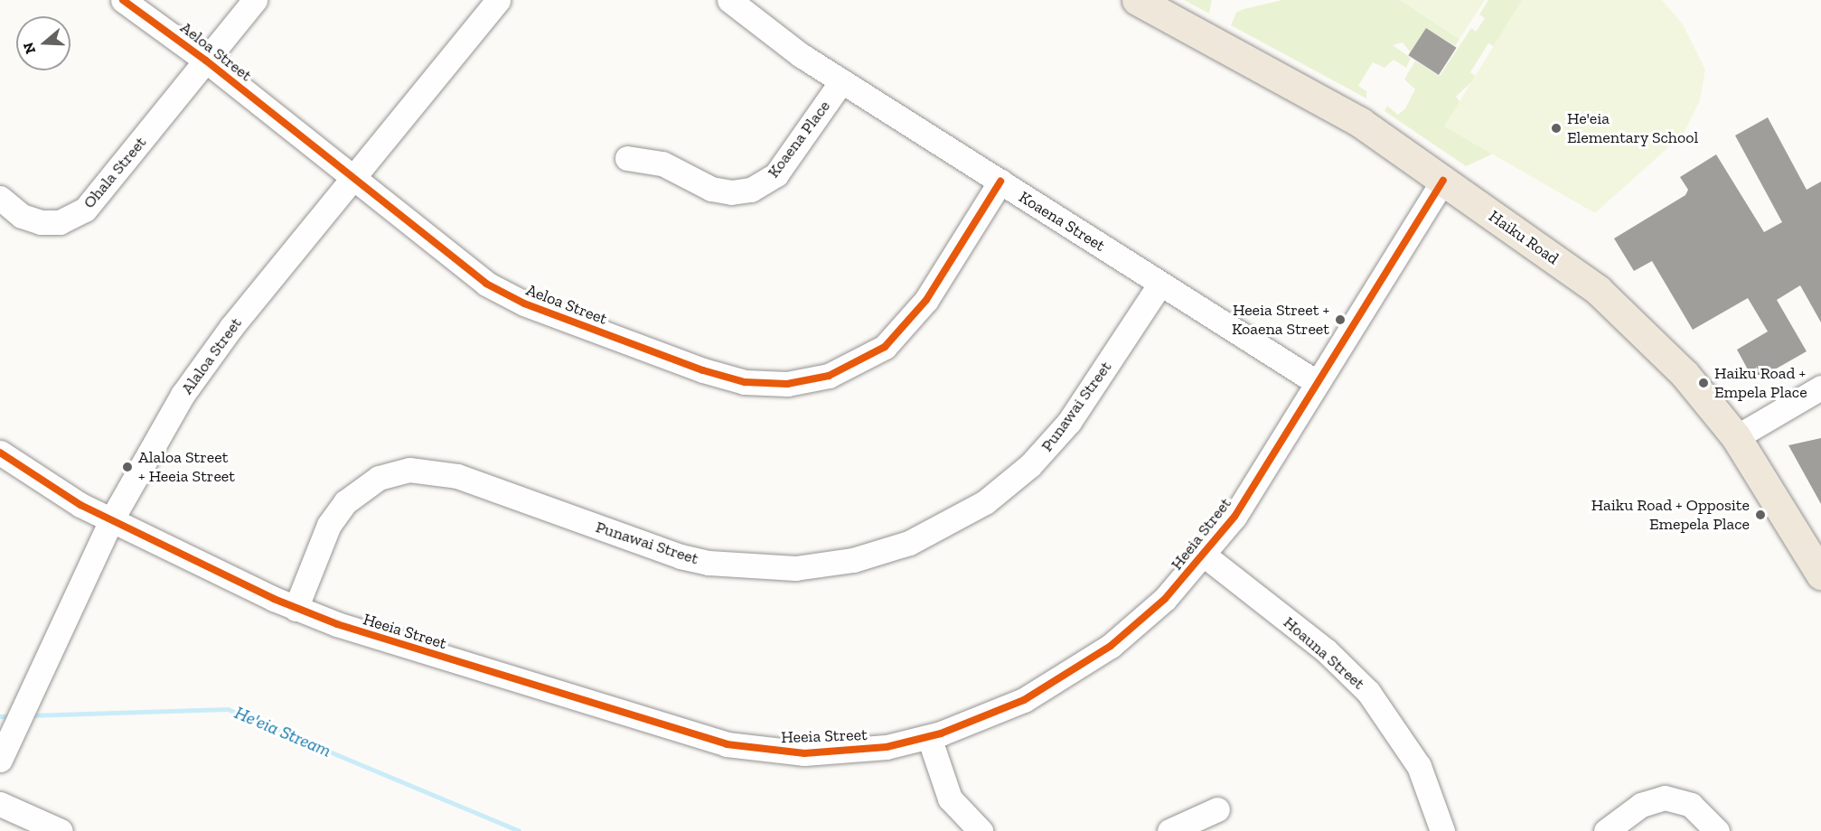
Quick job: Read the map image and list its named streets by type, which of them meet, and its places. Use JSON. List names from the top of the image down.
{
  "streets": {
    "main road": ["Haiku Road"],
    "street": [
      "Aeloa Street",
      "Koaena Place",
      "Ohala Street",
      "Koaena Street",
      "Alaloa Street",
      "Punawai Street",
      "Heeia Street",
      "Hoauna Street"
    ]
  },
  "crossings": [
    ["Aeloa Street", "Ohala Street"],
    ["Aeloa Street", "Koaena Street"],
    ["Aeloa Street", "Alaloa Street"],
    ["Koaena Place", "Koaena Street"],
    ["Koaena Street", "Punawai Street"],
    ["Koaena Street", "Heeia Street"],
    ["Haiku Road", "Heeia Street"],
    ["Alaloa Street", "Heeia Street"],
    ["Punawai Street", "Heeia Street"],
    ["Heeia Street", "Hoauna Street"]
  ],
  "water": ["He'eia Stream"],
  "places": [
    "He'eia Elementary School",
    "Heeia Street + Koaena Street",
    "Haiku Road + Empela Place",
    "Alaloa Street + Heeia Street",
    "Haiku Road + Opposite Emepela Place"
  ],
  "north": "left"
}
